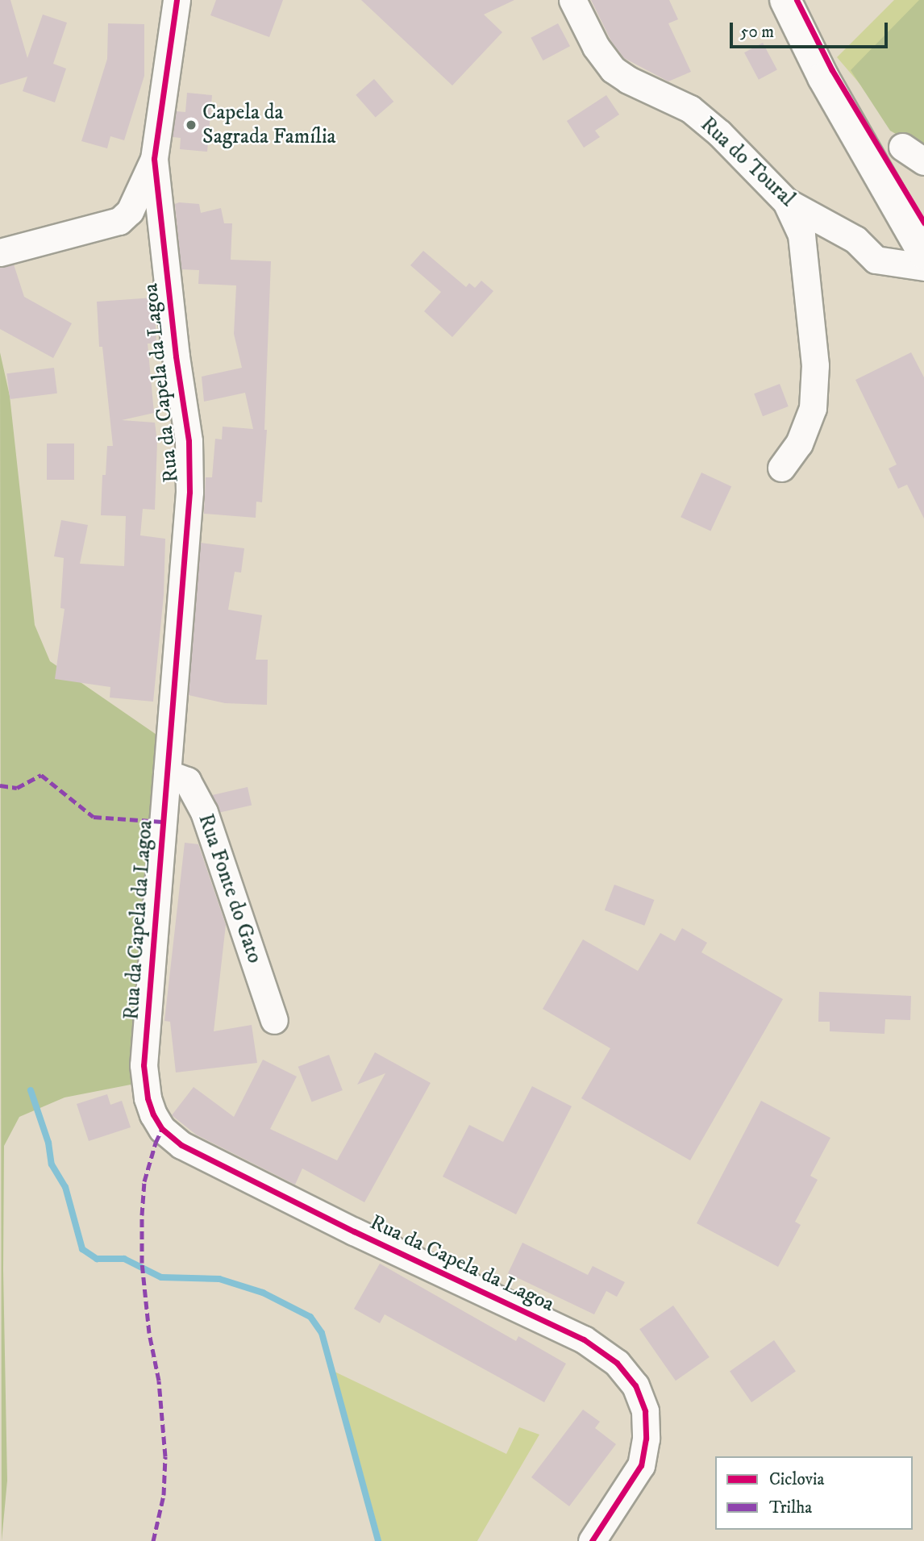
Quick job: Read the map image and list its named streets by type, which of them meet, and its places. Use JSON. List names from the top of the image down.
{
  "streets": {
    "street": ["Rua do Toural", "Rua da Capela da Lagoa", "Rua Fonte do Gato"]
  },
  "crossings": [
    ["Rua da Capela da Lagoa", "Rua Fonte do Gato"]
  ],
  "places": ["Capela da Sagrada Família"],
  "legend": ["Ciclovia", "Trilha"],
  "scale_bar": "50 m"
}
